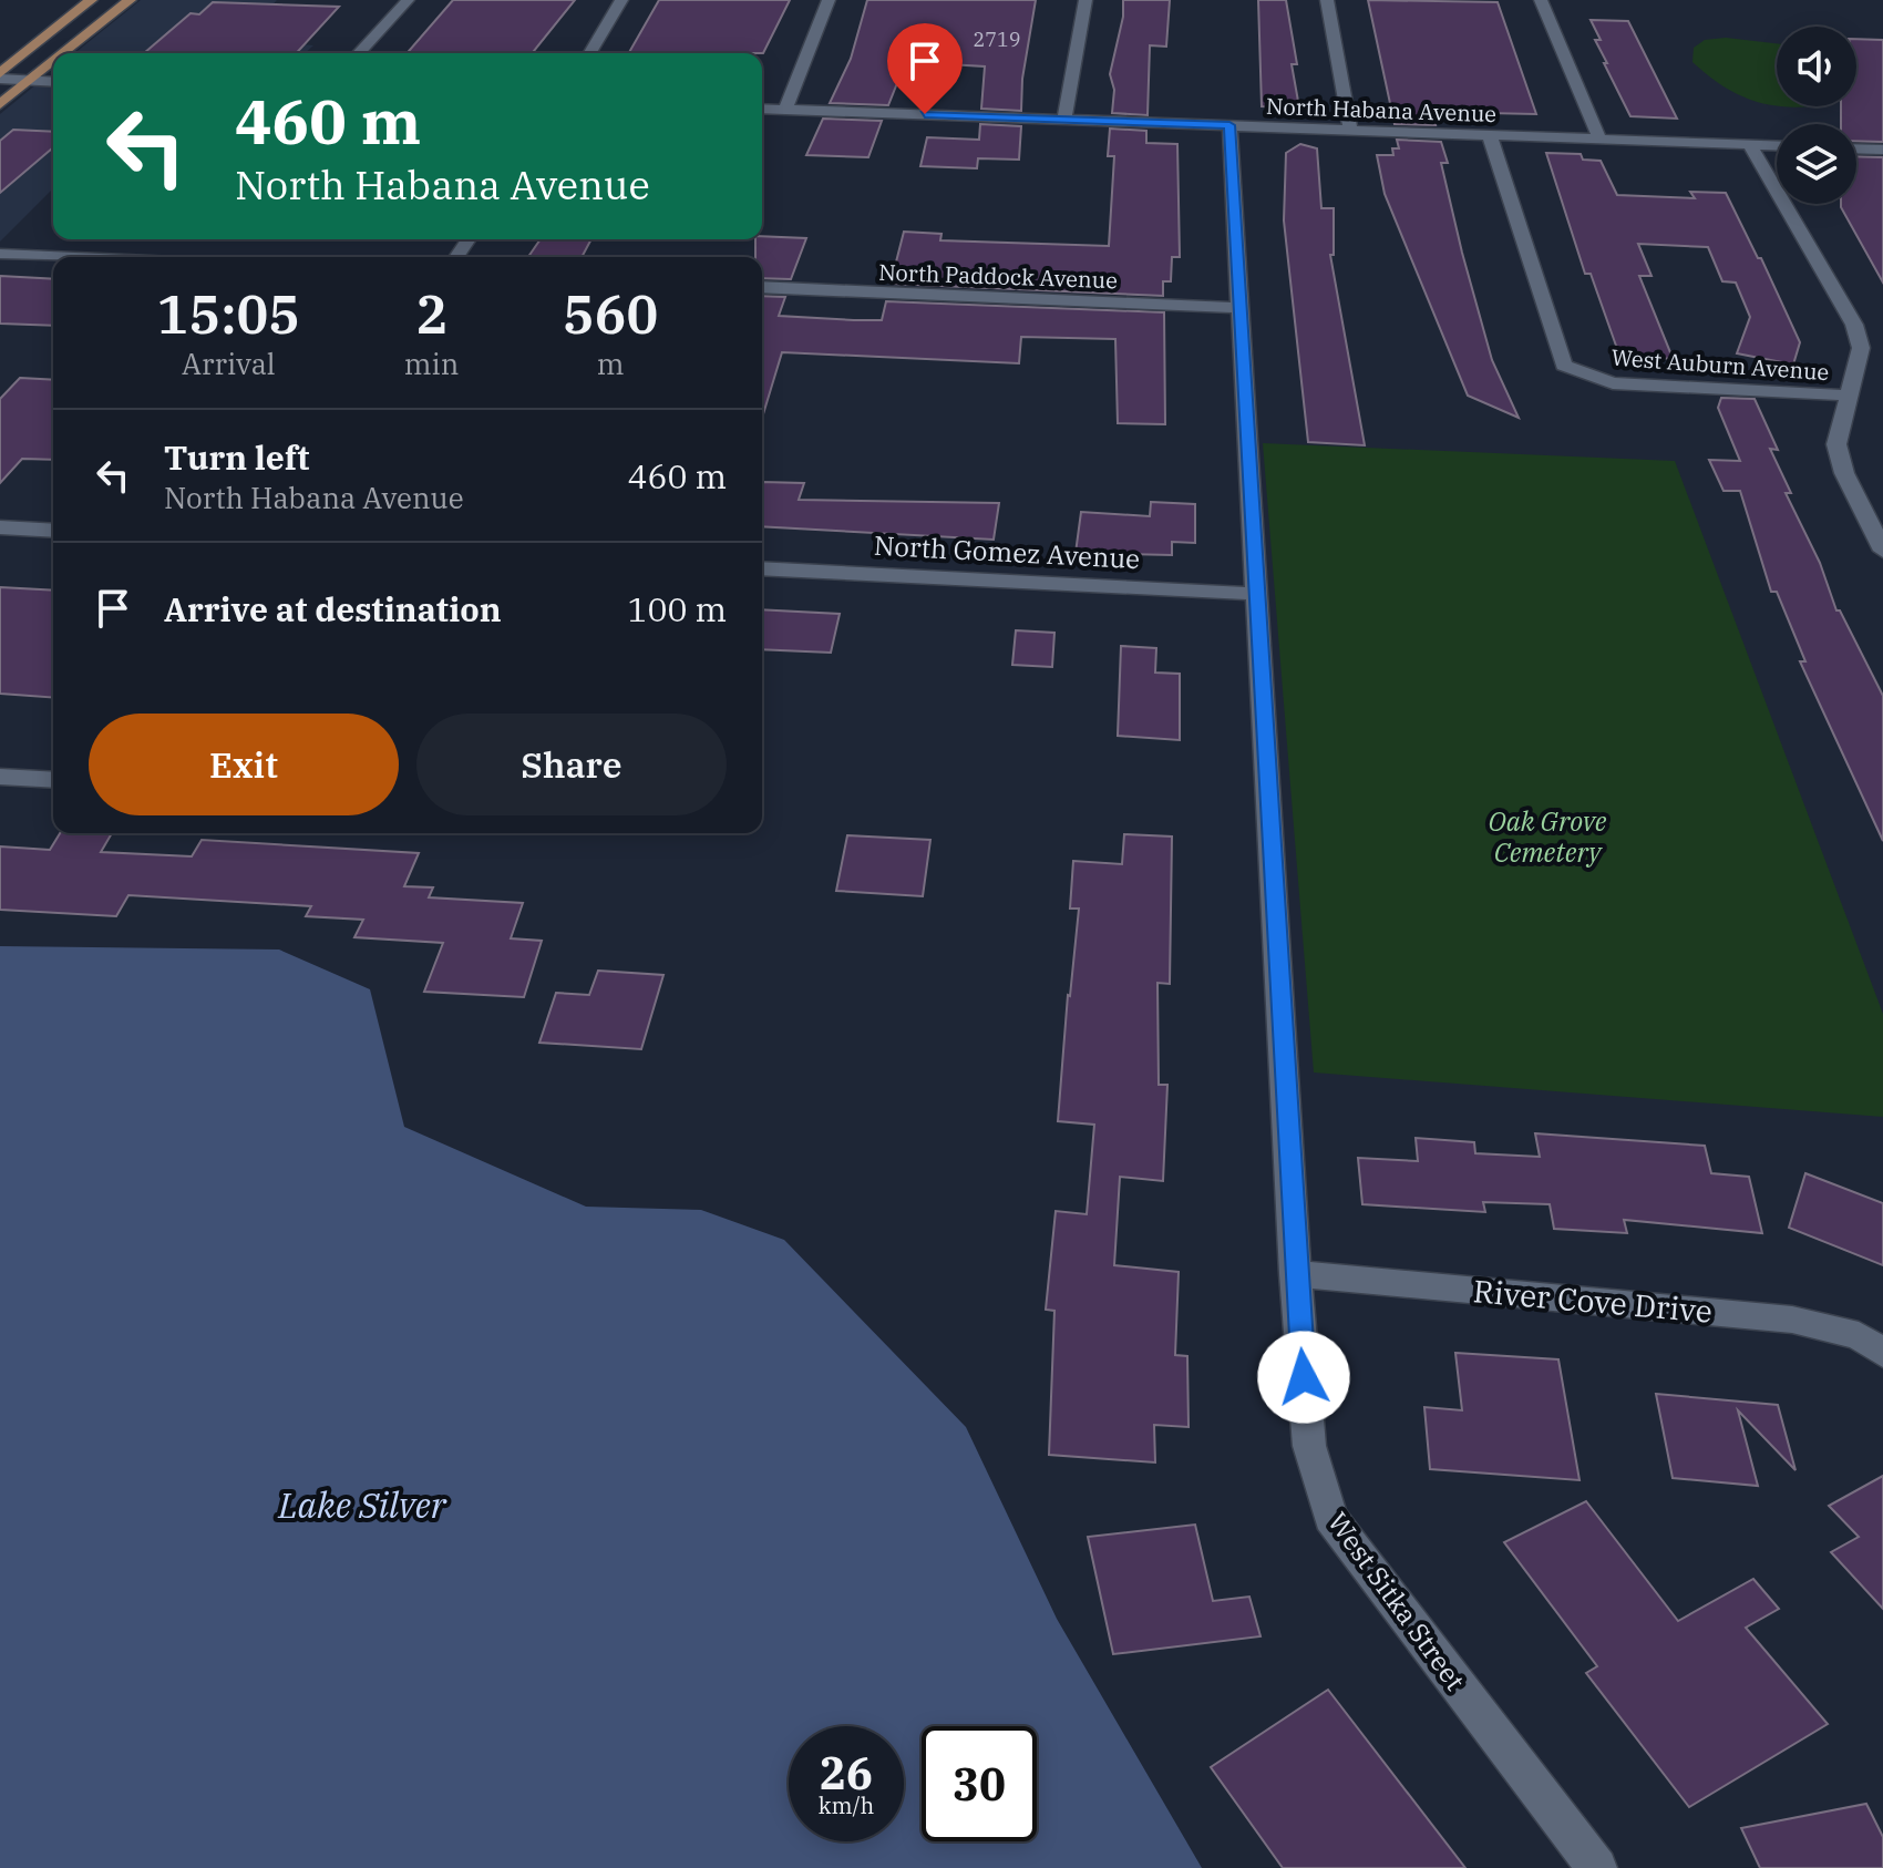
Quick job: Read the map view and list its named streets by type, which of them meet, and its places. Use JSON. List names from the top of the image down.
{
  "streets": {
    "street": [
      "North Habana Avenue",
      "North Paddock Avenue",
      "West Auburn Avenue",
      "North Gomez Avenue",
      "River Cove Drive",
      "West Sitka Street"
    ]
  },
  "crossings": [
    ["North Habana Avenue", "West Auburn Avenue"],
    ["North Habana Avenue", "West Sitka Street"],
    ["North Paddock Avenue", "West Sitka Street"],
    ["North Gomez Avenue", "West Sitka Street"],
    ["River Cove Drive", "West Sitka Street"]
  ],
  "water": ["Lake Silver"],
  "parks": ["Oak Grove Cemetery"],
  "house_numbers": ["2719"],
  "page": {
    "turn": ["460 m", "North Habana Avenue"],
    "eta": [
      "15:05",
      "Arrival",
      "2",
      "min",
      "560",
      "m"
    ],
    "list": [
      {
        "name": "Turn left",
        "note": "North Habana Avenue",
        "value": "460 m"
      },
      {
        "name": "Arrive at destination",
        "value": "100 m"
      }
    ],
    "buttons": ["Exit", "Share"],
    "speed": "26 km/h",
    "limit": "30"
  }
}
